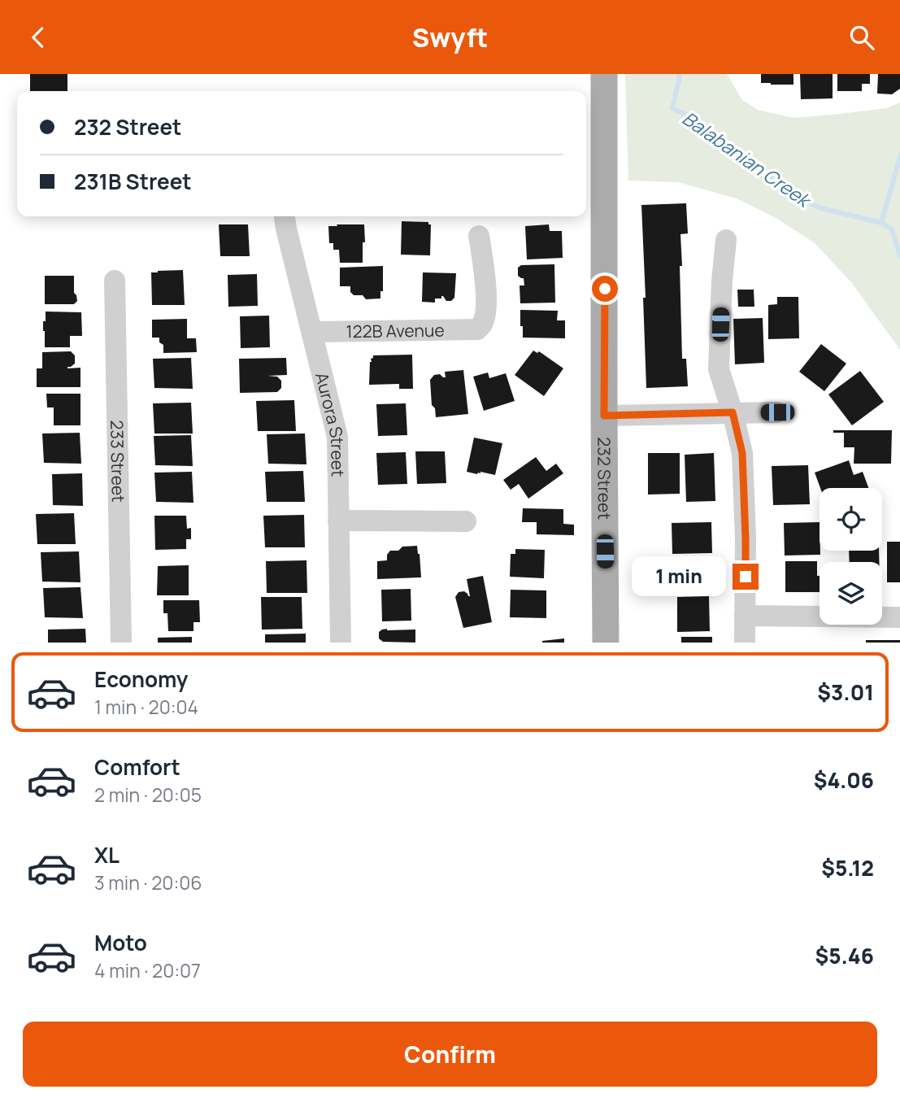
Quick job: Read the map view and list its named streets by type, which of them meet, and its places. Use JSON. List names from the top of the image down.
{
  "streets": {
    "main road": ["232 Street"],
    "street": ["122B Avenue", "Aurora Street", "233 Street"]
  },
  "crossings": [
    ["122B Avenue", "Aurora Street"]
  ],
  "water": ["Balabanian Creek"],
  "page": {
    "header": "Swyft",
    "banner": ["232 Street", "231B Street"],
    "bubble": "1 min",
    "list": [
      {
        "name": "Economy",
        "note": "1 min · 20:04",
        "value": "$3.01"
      },
      {
        "name": "Comfort",
        "note": "2 min · 20:05",
        "value": "$4.06"
      },
      {
        "name": "XL",
        "note": "3 min · 20:06",
        "value": "$5.12"
      },
      {
        "name": "Moto",
        "note": "4 min · 20:07",
        "value": "$5.46"
      }
    ],
    "buttons": "Confirm"
  }
}
